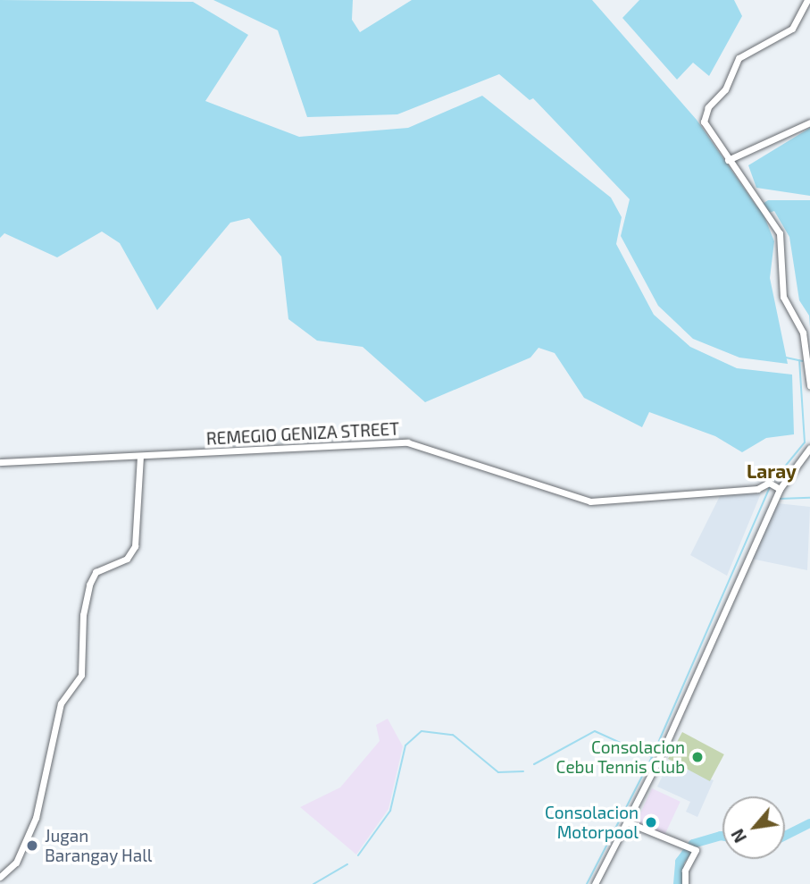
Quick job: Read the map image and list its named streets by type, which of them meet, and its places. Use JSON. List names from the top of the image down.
{
  "streets": {
    "street": ["REMEGIO GENIZA STREET"]
  },
  "districts": ["Laray"],
  "places": ["Consolacion Cebu Tennis Club", "Consolacion Motorpool", "Jugan Barangay Hall"],
  "north": "bottom left"
}
